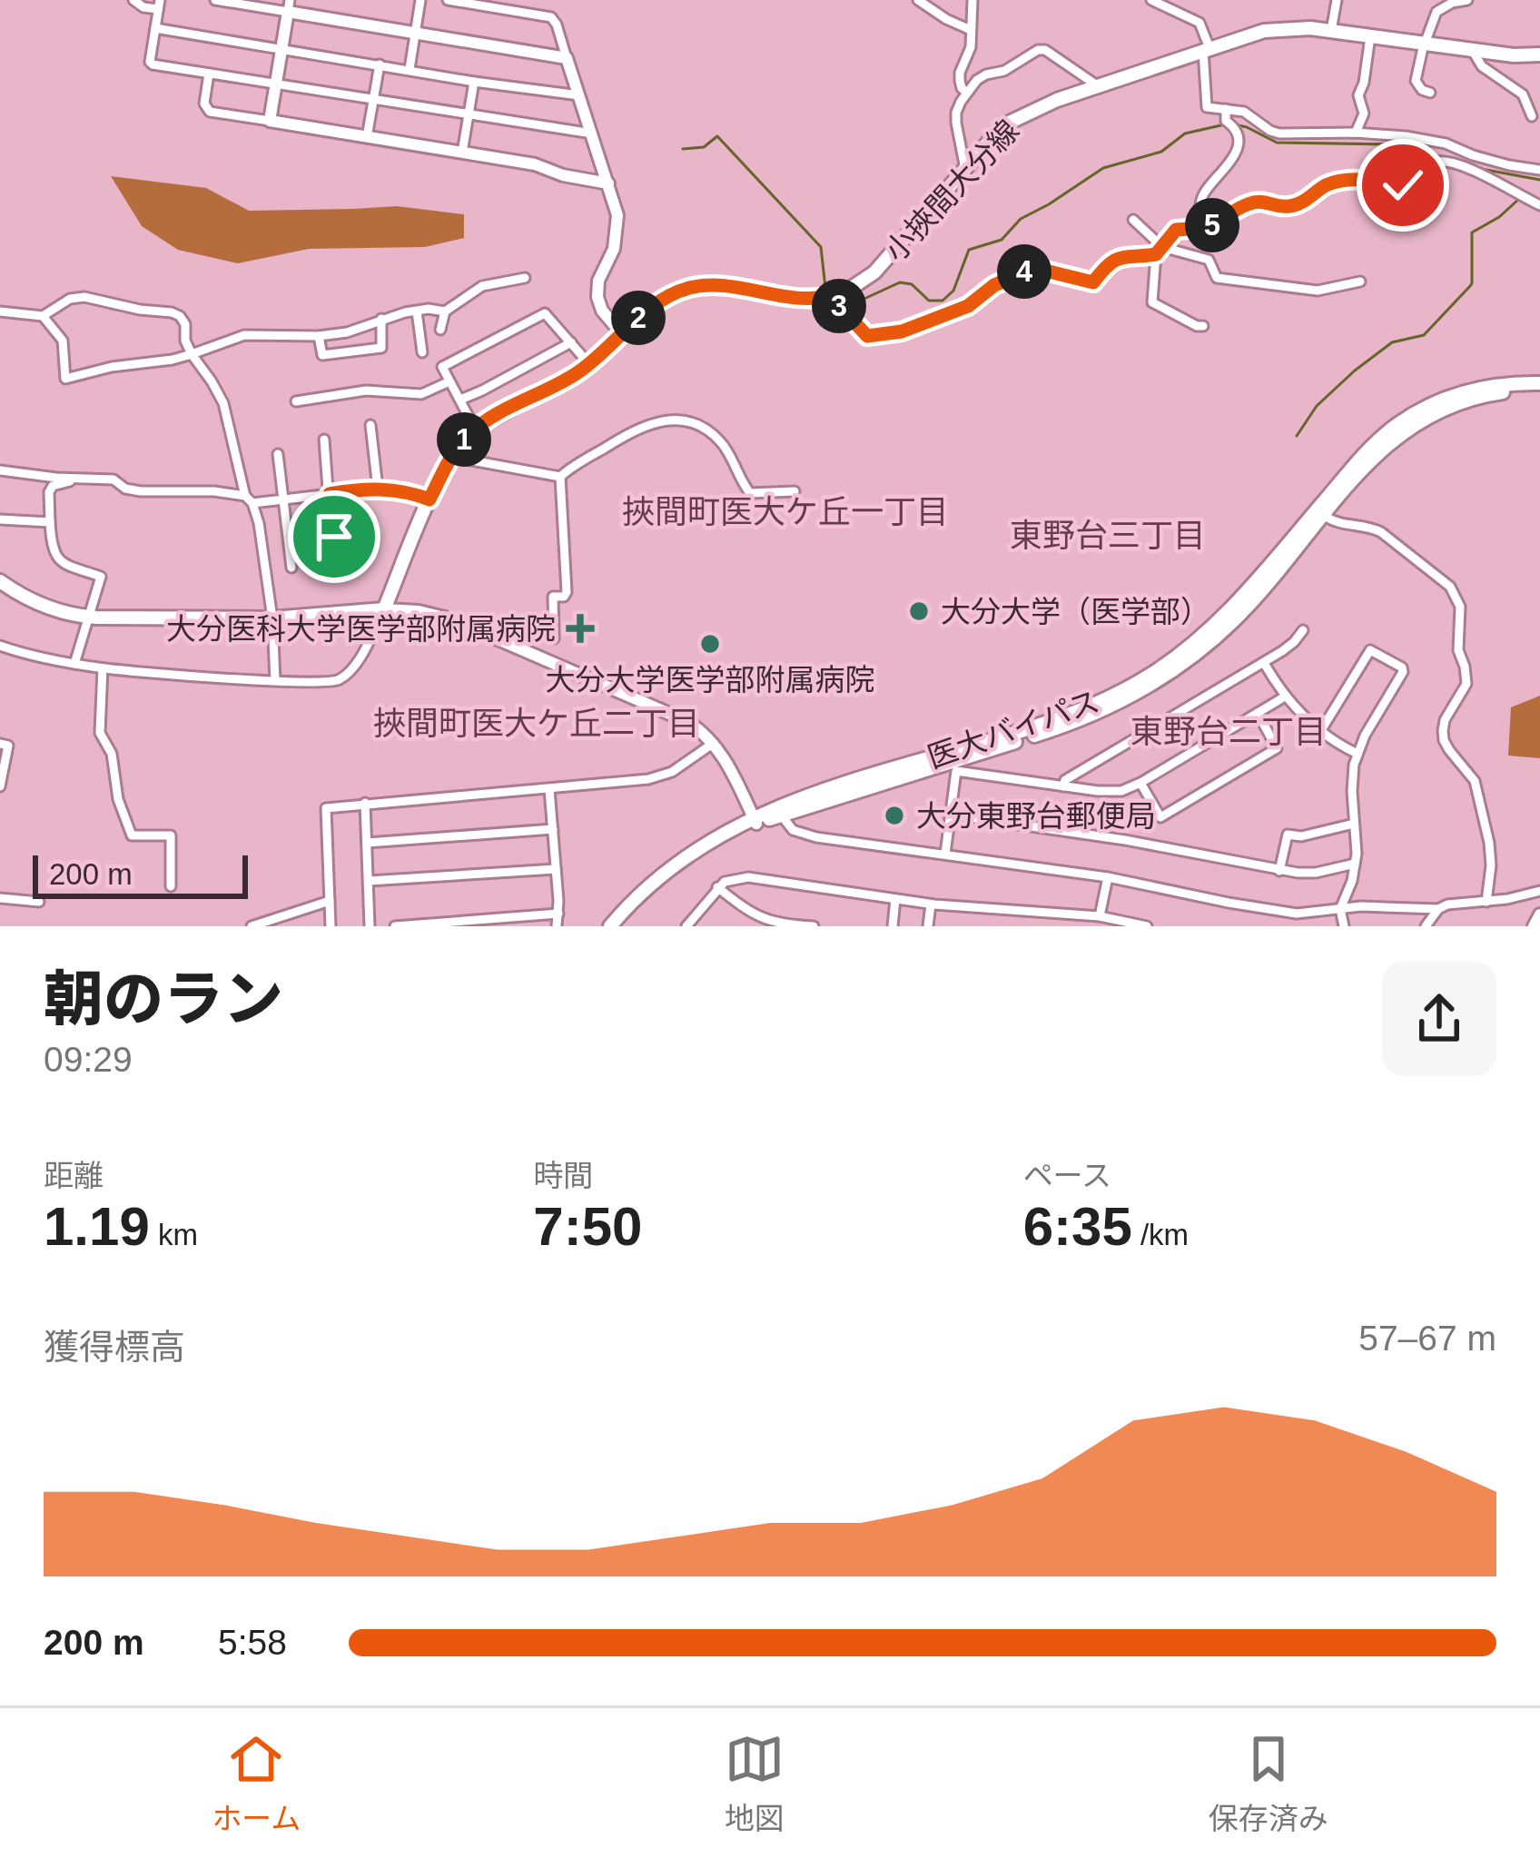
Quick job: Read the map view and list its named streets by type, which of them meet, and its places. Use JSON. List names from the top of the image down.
{
  "streets": {
    "main road": ["小挾間大分線", "医大バイパス"]
  },
  "districts": [
    "挾間町医大ケ丘一丁目",
    "東野台三丁目",
    "挾間町医大ケ丘二丁目",
    "東野台二丁目"
  ],
  "places": {
    "other": ["大分大学（医学部）", "大分大学医学部附属病院", "大分東野台郵便局"],
    "health": ["大分医科大学医学部附属病院"]
  },
  "scale_bar": "200 m",
  "page": {
    "pins": [
      "5",
      "4",
      "3",
      "2",
      "1"
    ],
    "scale": "200 m",
    "heading": ["朝のラン", "09:29"],
    "stats": [
      ["距離", "1.19 km"],
      ["時間", "7:50"],
      ["ペース", "6:35 /km"]
    ],
    "chart": ["獲得標高", "57–67 m"],
    "list": [
      {
        "name": "200 m",
        "note": "5:58"
      }
    ],
    "tabs": ["ホーム", "地図", "保存済み"]
  }
}
